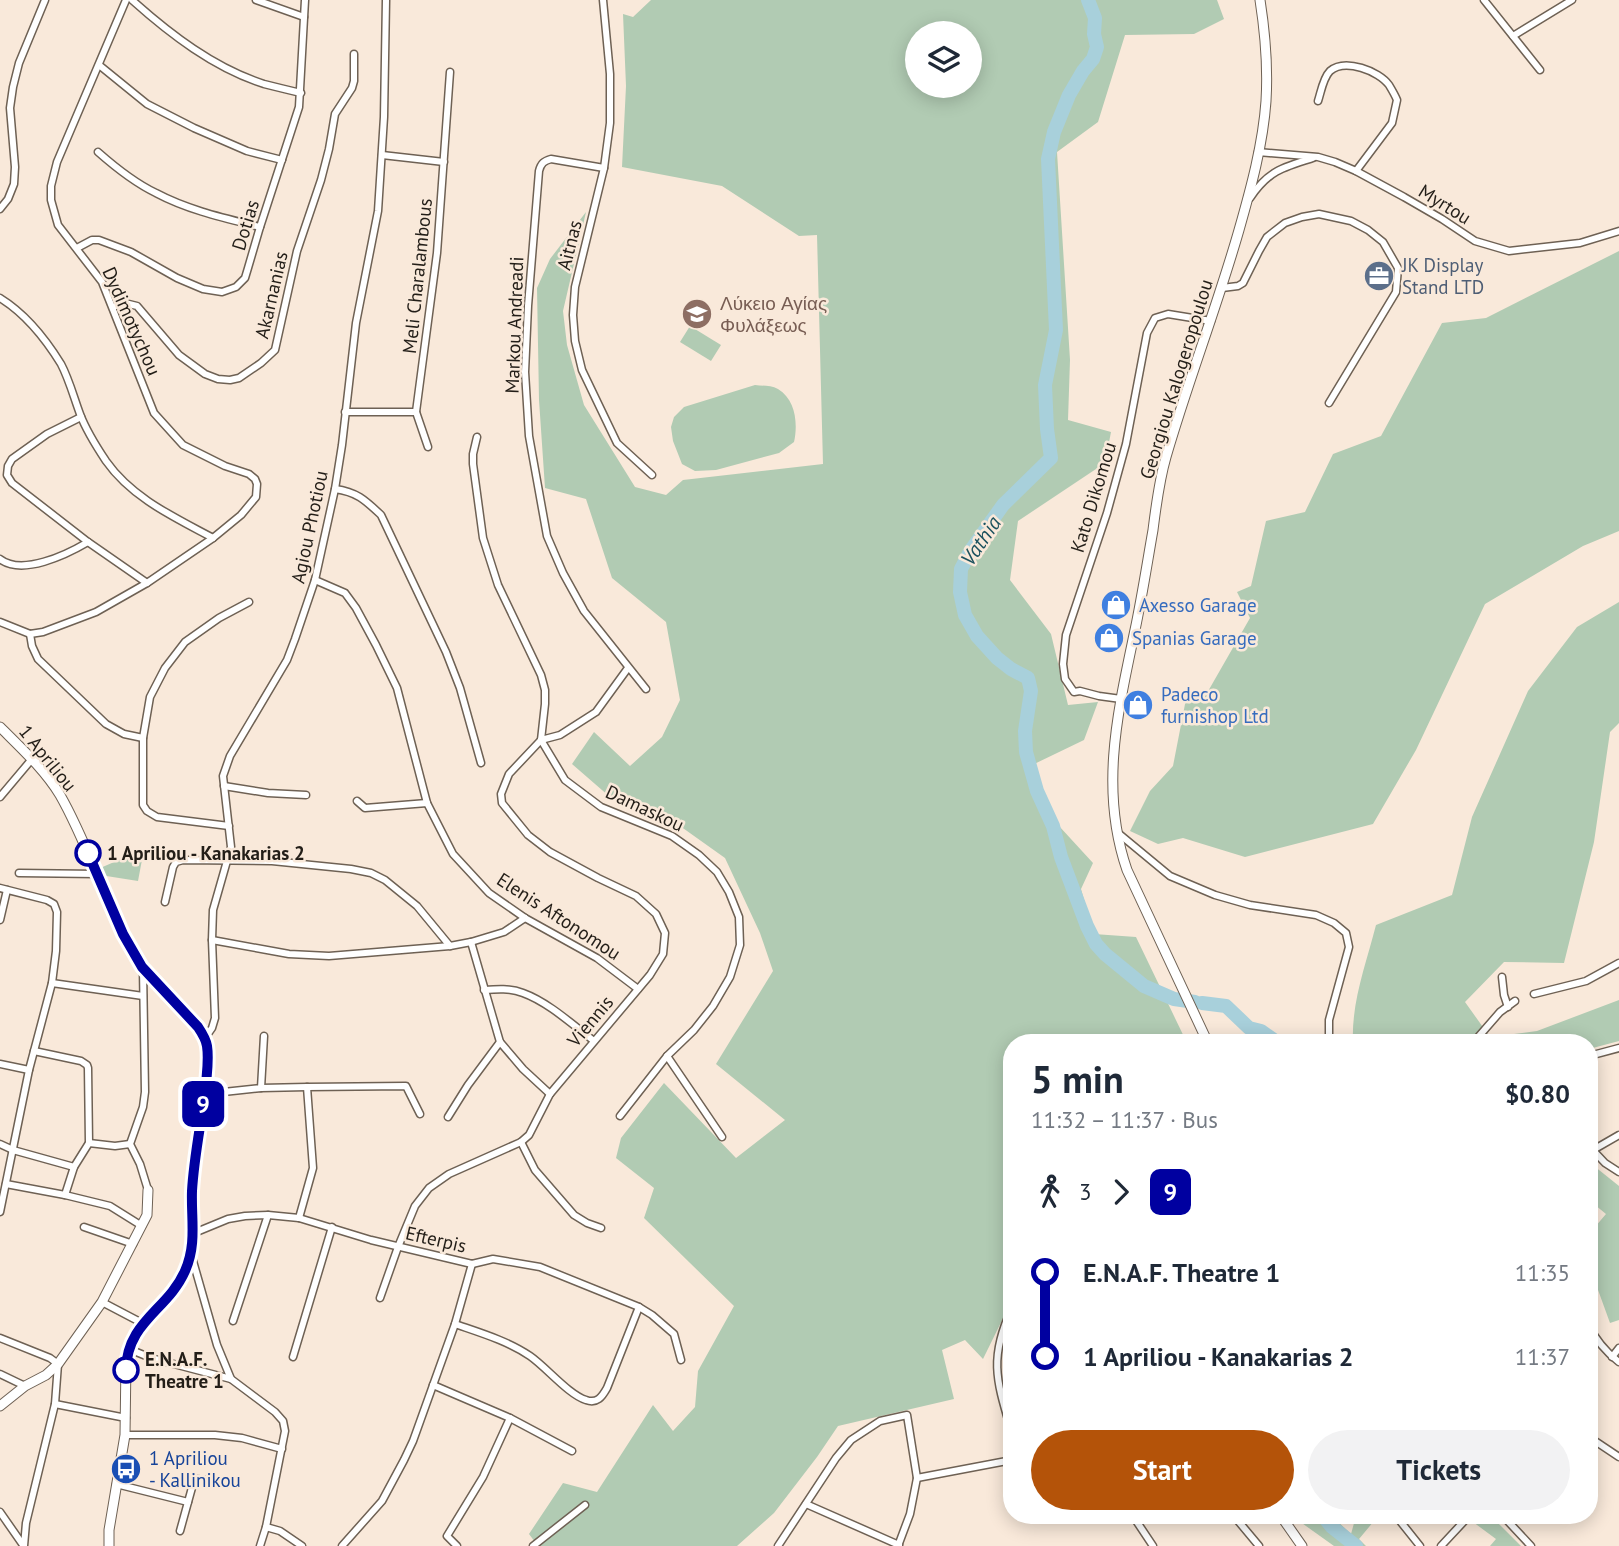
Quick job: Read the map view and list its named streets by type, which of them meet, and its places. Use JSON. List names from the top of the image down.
{
  "streets": {
    "street": [
      "Myrtou",
      "Dotias",
      "Aitnas",
      "Meli Charalambous",
      "Akarnanias",
      "Dydimotychou",
      "Markou Andreadi",
      "Georgiou Kalogeropoulou",
      "Kato Dikomou",
      "Agiou Photiou",
      "1 Apriliou",
      "Damaskou",
      "Elenis Aftonomou",
      "Viennis",
      "Efterpis"
    ]
  },
  "crossings": [
    ["Myrtou", "Georgiou Kalogeropoulou"],
    ["Dotias", "Dydimotychou"],
    ["Aitnas", "Markou Andreadi"],
    ["Akarnanias", "Dydimotychou"],
    ["Georgiou Kalogeropoulou", "Kato Dikomou"],
    ["Agiou Photiou", "1 Apriliou"],
    ["Agiou Photiou", "Elenis Aftonomou"],
    ["Damaskou", "Viennis"],
    ["Elenis Aftonomou", "Viennis"]
  ],
  "water": ["Vathia"],
  "places": {
    "office": ["JK Display Stand LTD"],
    "school or university": ["Λύκειο Αγίας Φυλάξεως"],
    "shop": ["Axesso Garage", "Spanias Garage", "Padeco furnishop Ltd"],
    "other": ["1 Apriliou - Kanakarias 2", "E.N.A.F. Theatre 1"],
    "bus stop": ["1 Apriliou - Kallinikou"]
  },
  "lines": ["bus line 9"],
  "page": {
    "on_map": "9",
    "heading": ["5 min", "11:32 – 11:37 · Bus", "$0.80"],
    "legs": ["3", "9"],
    "list": [
      {
        "name": "E.N.A.F. Theatre 1",
        "value": "11:35"
      },
      {
        "name": "1 Apriliou - Kanakarias 2",
        "value": "11:37"
      }
    ],
    "buttons": ["Start", "Tickets"]
  }
}
